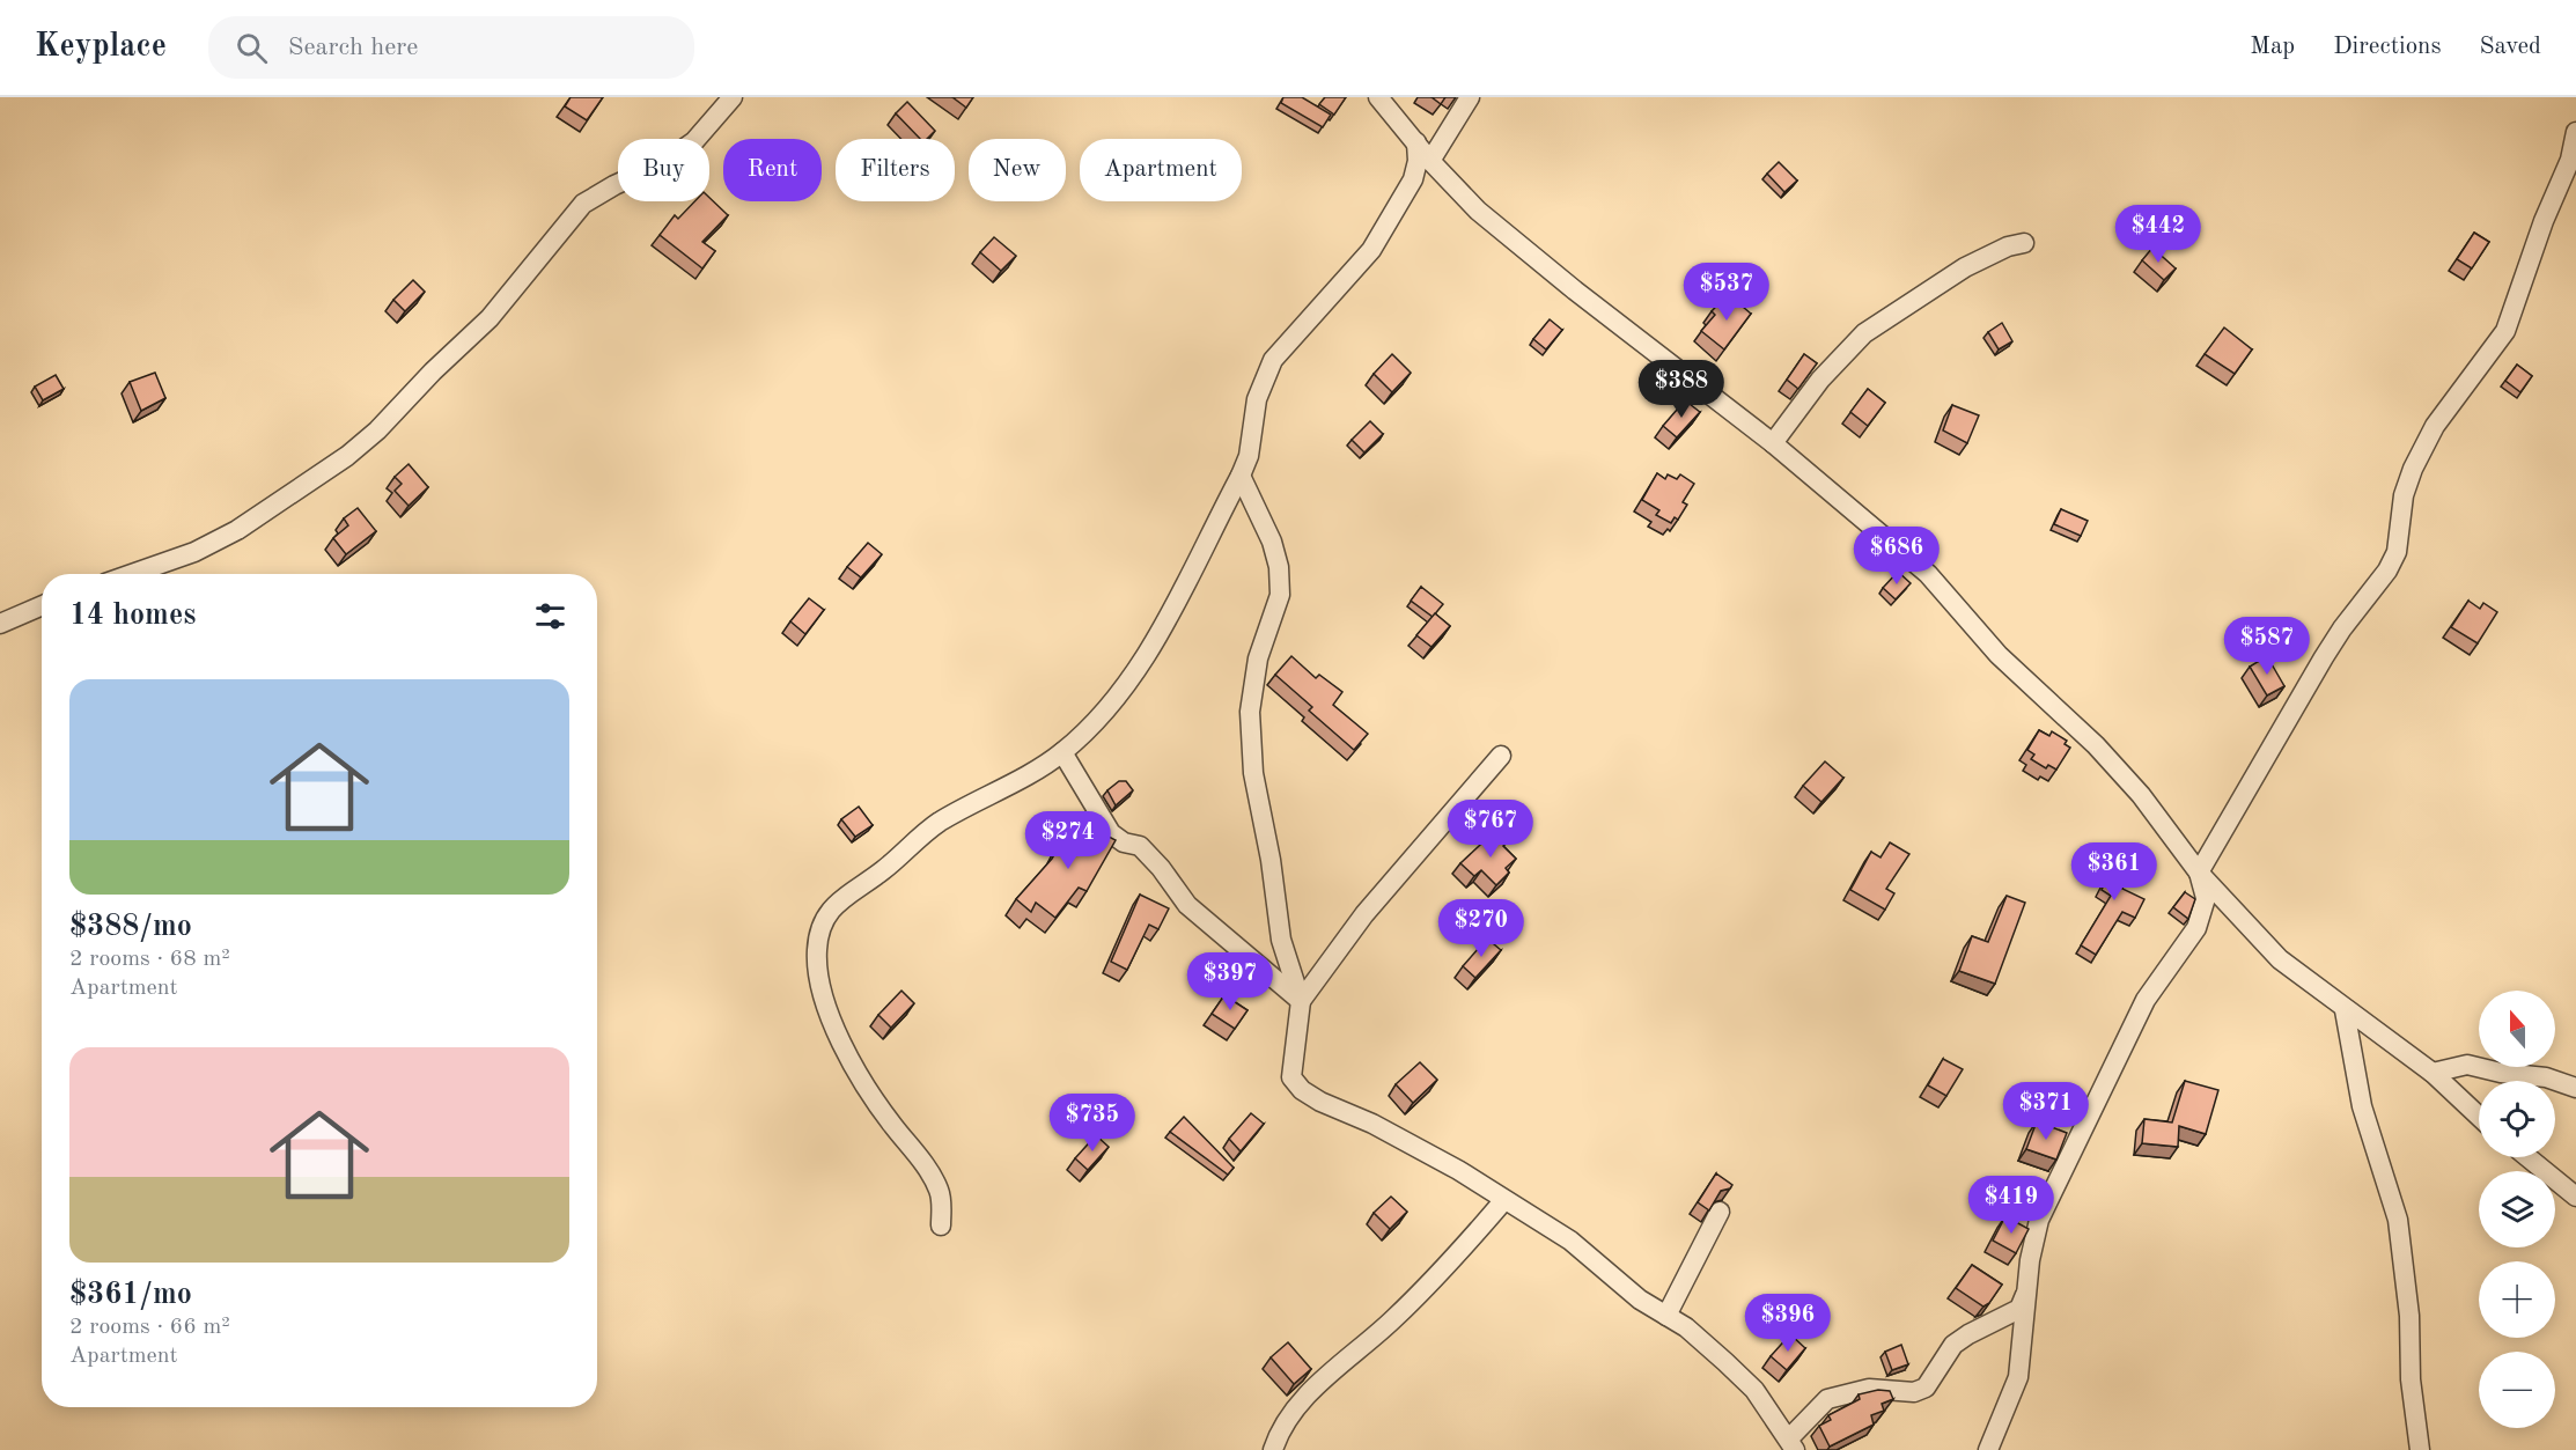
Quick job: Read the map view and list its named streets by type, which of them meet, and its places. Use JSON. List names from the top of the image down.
{
  "north": "top",
  "page": {
    "header": "Keyplace",
    "search": "Search here",
    "nav": ["Map", "Directions", "Saved"],
    "chip": [
      "Buy",
      "Rent",
      "Filters",
      "New",
      "Apartment"
    ],
    "price": [
      "$442",
      "$537",
      "$388",
      "$686",
      "$587",
      "$767",
      "$274",
      "$361",
      "$270",
      "$397",
      "$371",
      "$735",
      "$419",
      "$396"
    ],
    "heading": "14 homes",
    "list": [
      {
        "name": "$388/mo",
        "note": "2 rooms · 68 m² · Apartment"
      },
      {
        "name": "$361/mo",
        "note": "2 rooms · 66 m² · Apartment"
      }
    ],
    "map_buttons": ["+", "−"]
  }
}
